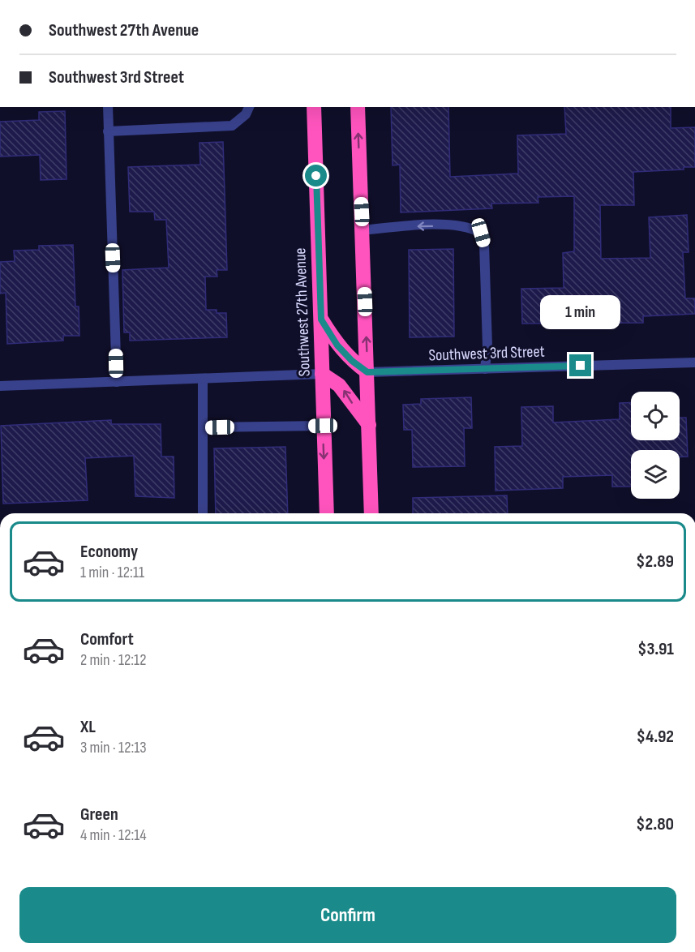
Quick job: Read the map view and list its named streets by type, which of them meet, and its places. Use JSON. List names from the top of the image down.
{
  "streets": {
    "highway": ["Southwest 27th Avenue"],
    "street": ["Southwest 3rd Street"]
  },
  "page": {
    "banner": ["Southwest 27th Avenue", "Southwest 3rd Street"],
    "bubble": "1 min",
    "list": [
      {
        "name": "Economy",
        "note": "1 min · 12:11",
        "value": "$2.89"
      },
      {
        "name": "Comfort",
        "note": "2 min · 12:12",
        "value": "$3.91"
      },
      {
        "name": "XL",
        "note": "3 min · 12:13",
        "value": "$4.92"
      },
      {
        "name": "Green",
        "note": "4 min · 12:14",
        "value": "$2.80"
      }
    ],
    "buttons": "Confirm"
  }
}
